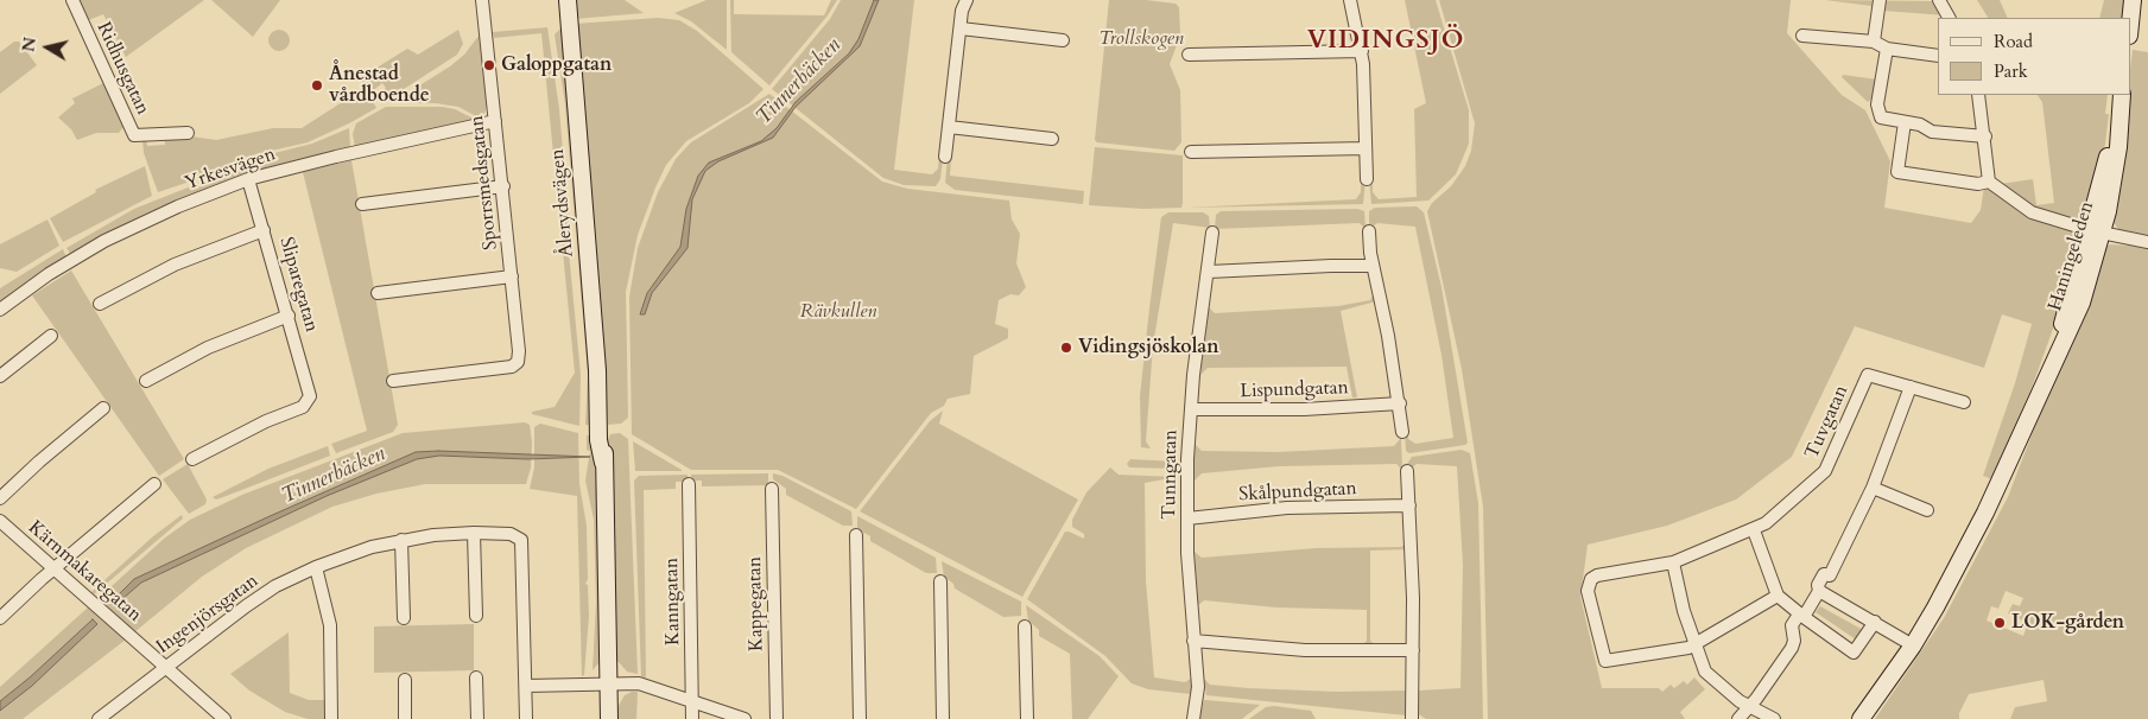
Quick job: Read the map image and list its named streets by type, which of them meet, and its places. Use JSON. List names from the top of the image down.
{
  "streets": {
    "main road": ["Ålerydsvägen", "Haningeleden"],
    "street": [
      "Ridhusgatan",
      "Yrkesvägen",
      "Sporrsmedsgatan",
      "Sliparegatan",
      "Lispundgatan",
      "Tuvgatan",
      "Tunngatan",
      "Skålpundgatan",
      "Kärnmakaregatan",
      "Kanngatan",
      "Kappegatan",
      "Ingenjörsgatan"
    ]
  },
  "crossings": [
    ["Yrkesvägen", "Sporrsmedsgatan"],
    ["Yrkesvägen", "Sliparegatan"],
    ["Lispundgatan", "Tunngatan"],
    ["Tunngatan", "Skålpundgatan"],
    ["Kärnmakaregatan", "Ingenjörsgatan"]
  ],
  "districts": ["VIDINGSJÖ"],
  "water": ["Tinnerbäcken"],
  "parks": ["Trollskogen", "Rävkullen"],
  "places": [
    "Galoppgatan",
    "Ånestad vårdboende",
    "Vidingsjöskolan",
    "LOK-gården"
  ],
  "legend": ["Road", "Park"],
  "north": "left"
}
